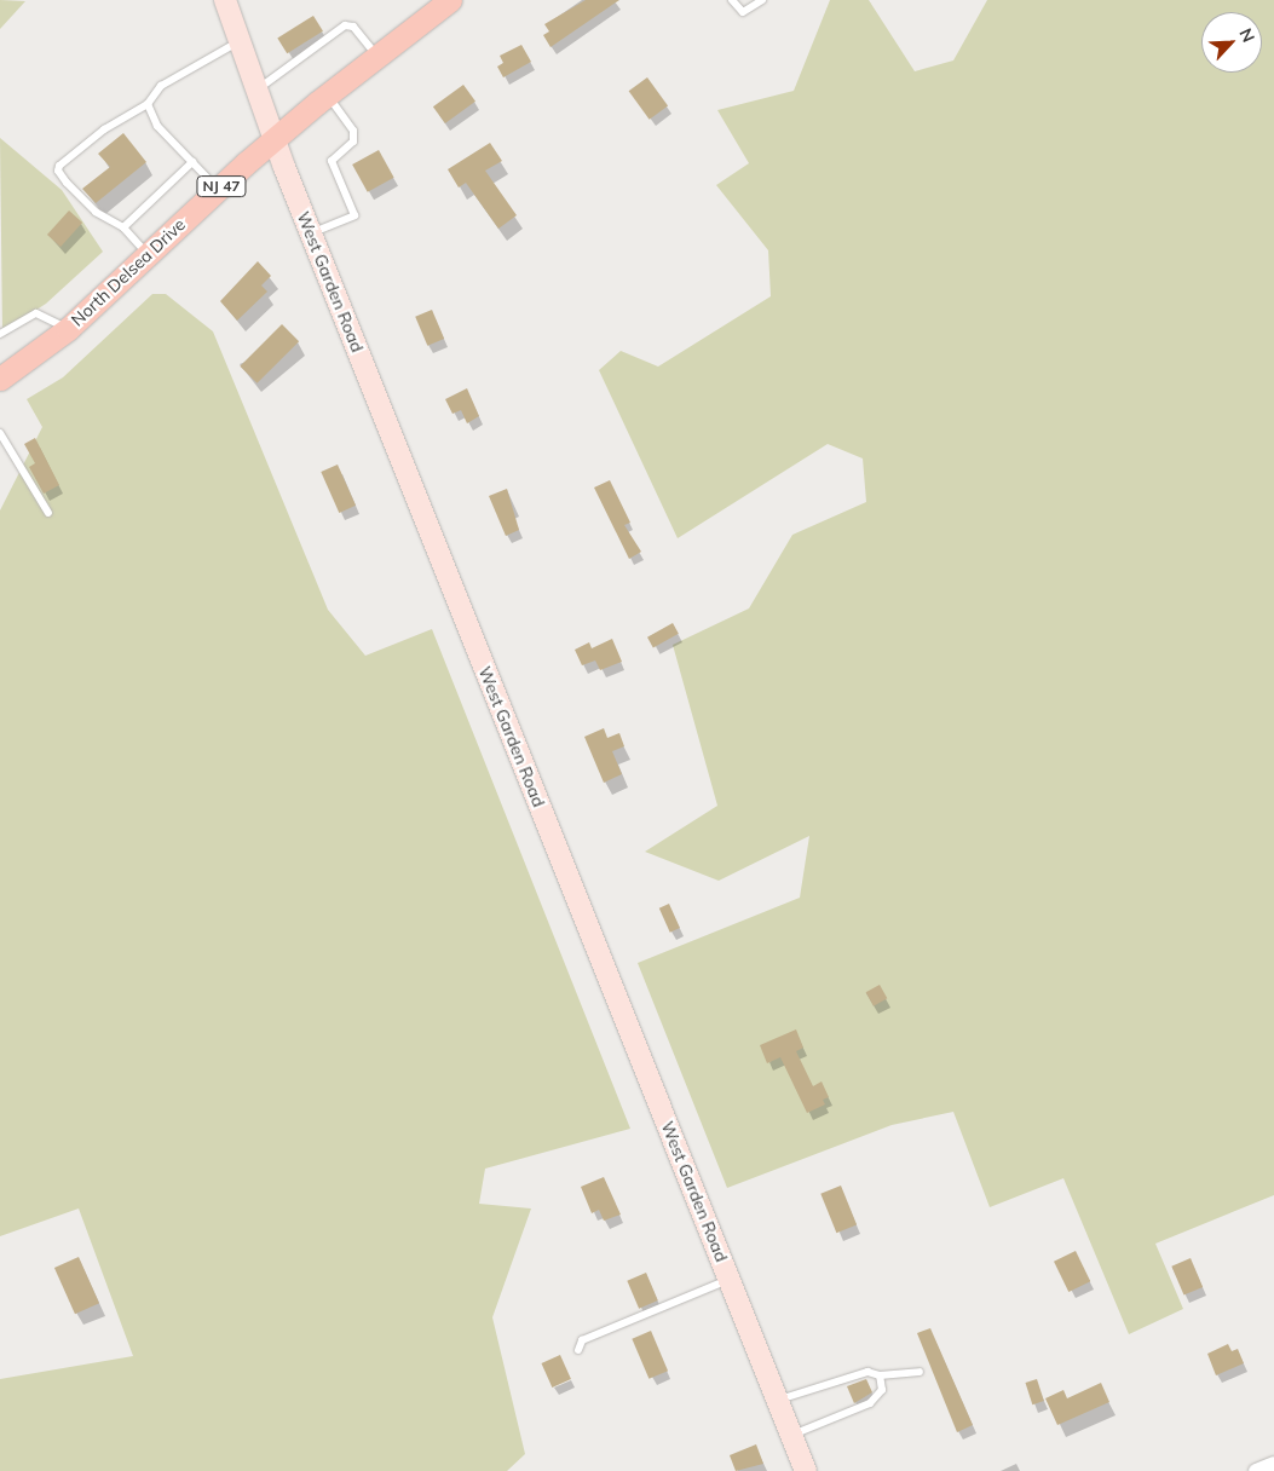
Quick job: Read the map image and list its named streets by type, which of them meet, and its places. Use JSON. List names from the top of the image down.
{
  "streets": {
    "main road": ["NJ 47", "North Delsea Drive", "West Garden Road"]
  },
  "crossings": [
    ["North Delsea Drive", "West Garden Road"]
  ],
  "north": "top right"
}
